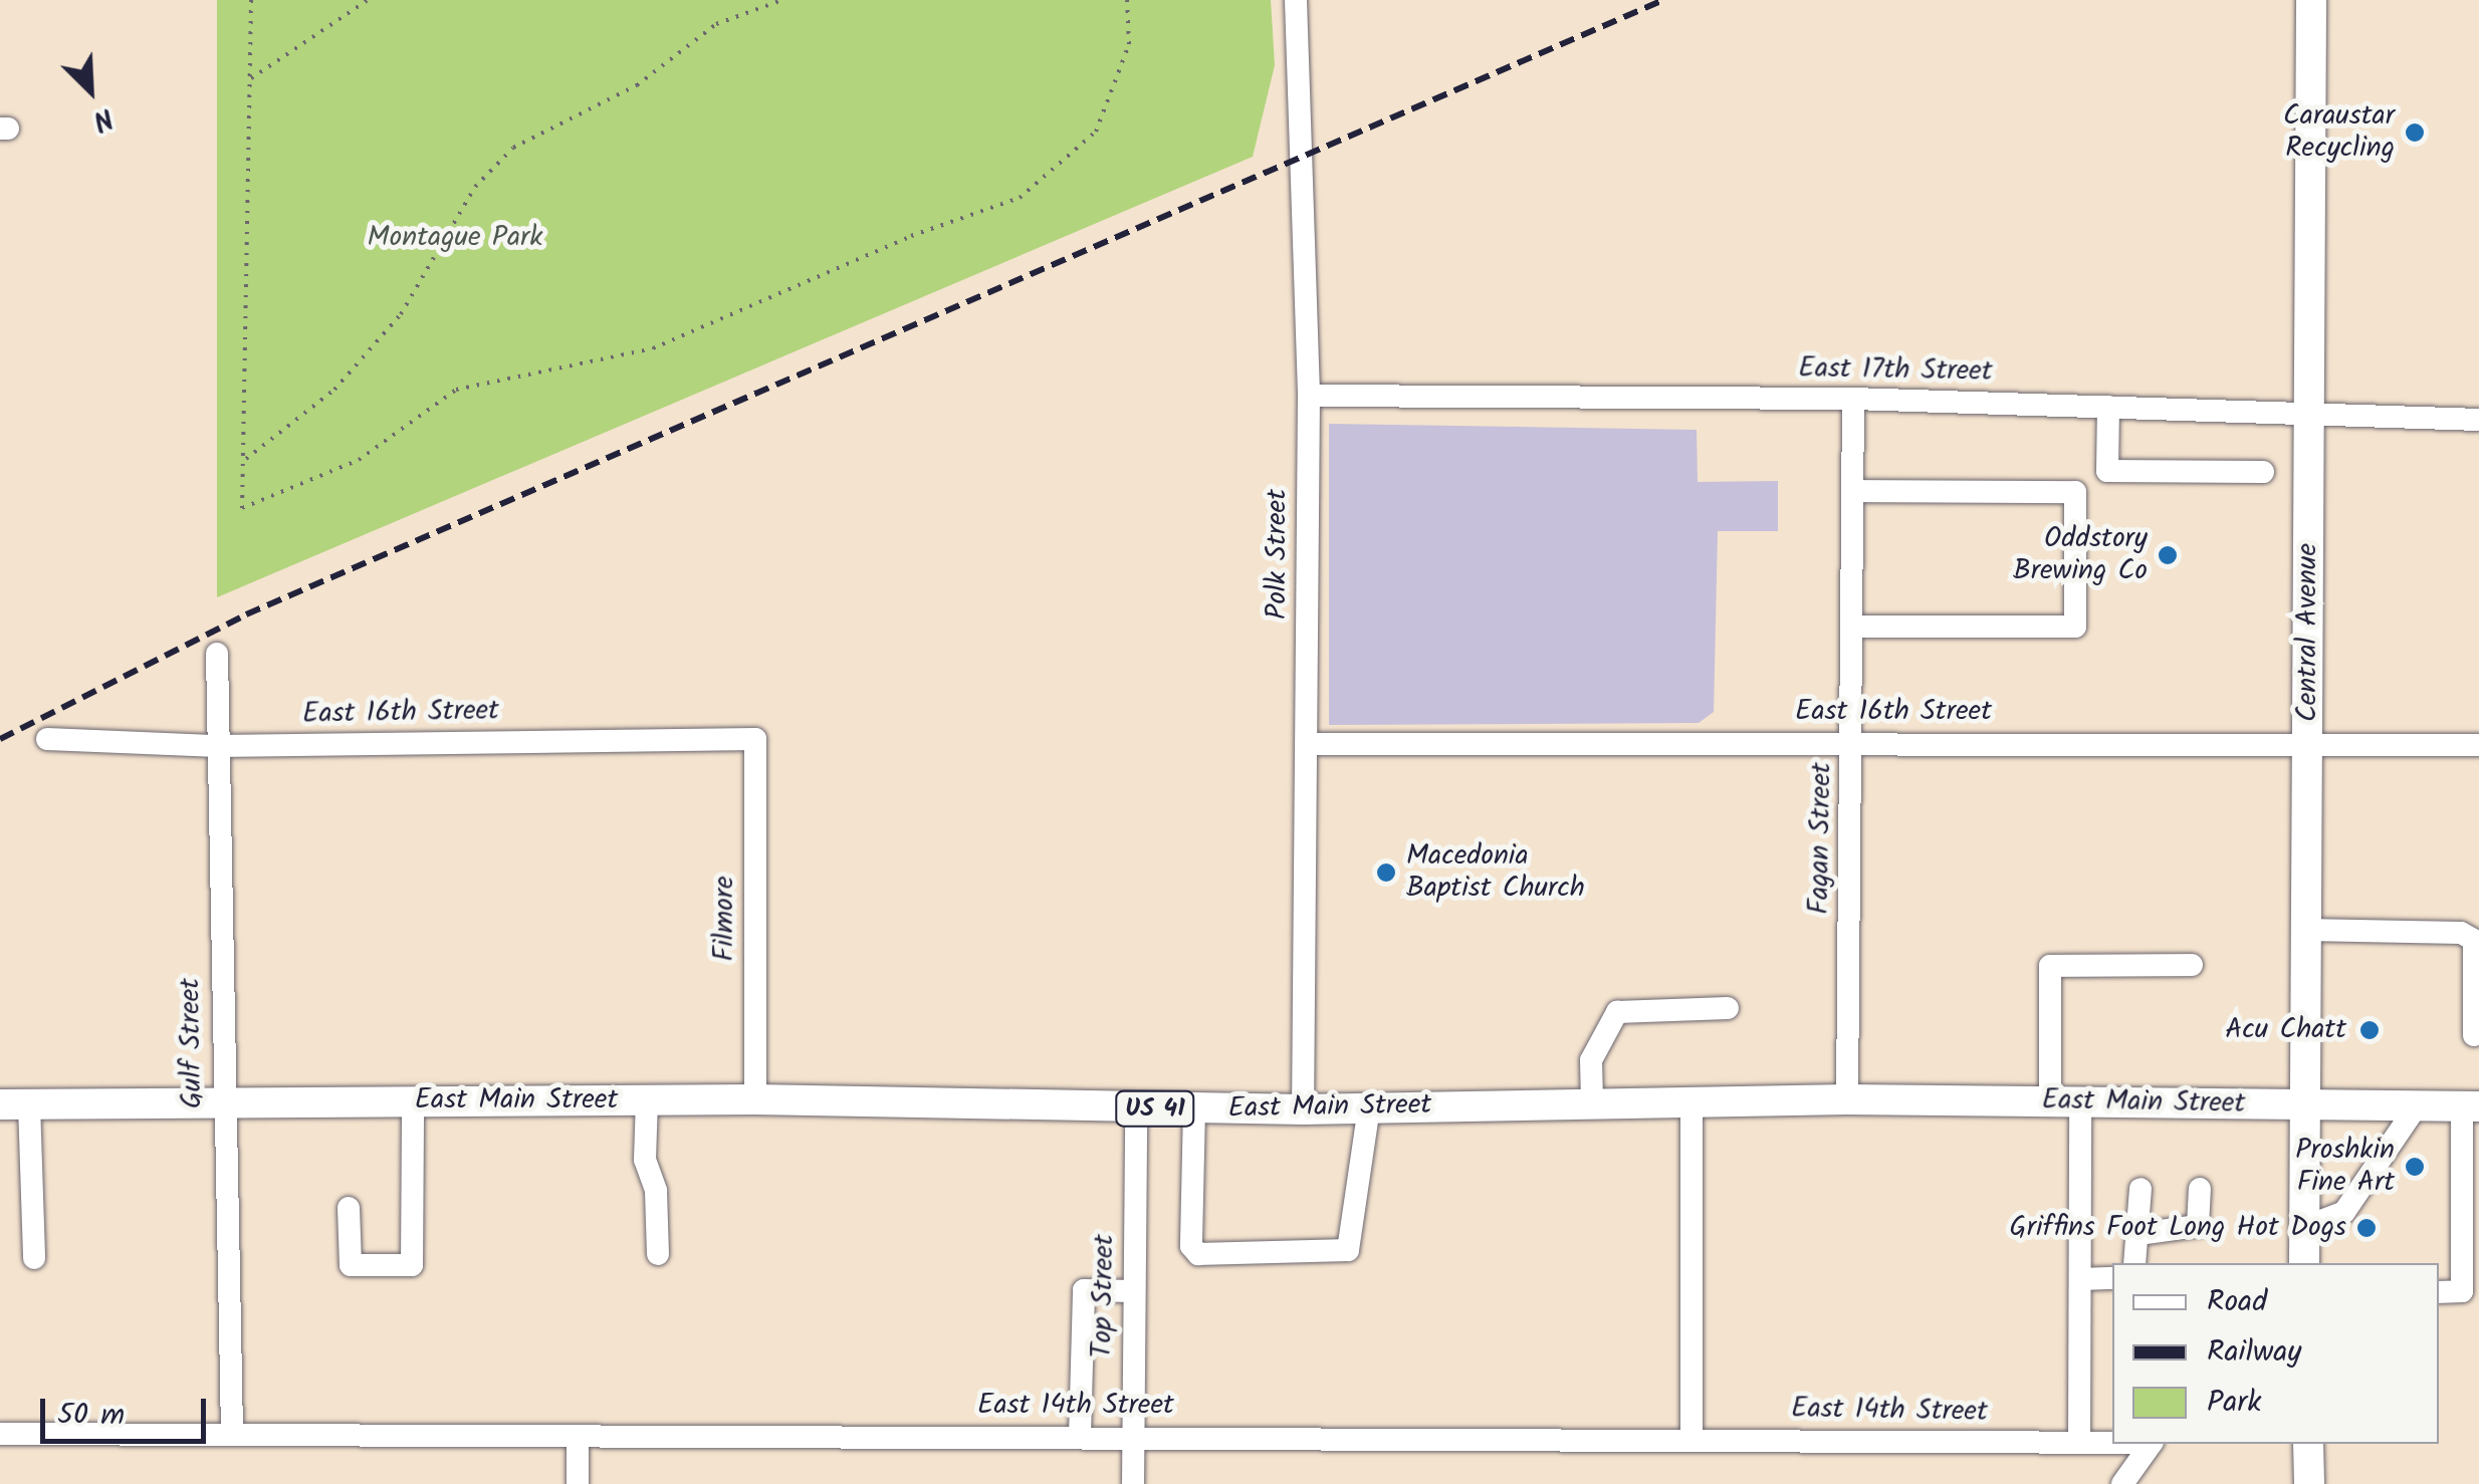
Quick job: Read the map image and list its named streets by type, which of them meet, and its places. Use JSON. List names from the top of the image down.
{
  "streets": {
    "main road": ["Central Avenue", "East Main Street", "US 41"],
    "street": [
      "East 17th Street",
      "Polk Street",
      "East 16th Street",
      "Fagan Street",
      "Filmore",
      "Gulf Street",
      "Top Street",
      "East 14th Street"
    ]
  },
  "crossings": [
    ["East 17th Street", "Polk Street"],
    ["East 17th Street", "Central Avenue"],
    ["East 17th Street", "Fagan Street"],
    ["Polk Street", "East 16th Street"],
    ["Polk Street", "East Main Street"],
    ["Central Avenue", "East 16th Street"],
    ["Central Avenue", "East Main Street"],
    ["East 16th Street", "Fagan Street"],
    ["East 16th Street", "Filmore"],
    ["East 16th Street", "Gulf Street"],
    ["Fagan Street", "East Main Street"],
    ["Filmore", "East Main Street"],
    ["Gulf Street", "East Main Street"],
    ["Gulf Street", "East 14th Street"],
    ["East Main Street", "Top Street"],
    ["Top Street", "East 14th Street"]
  ],
  "parks": ["Montague Park"],
  "places": [
    "Caraustar Recycling",
    "Oddstory Brewing Co",
    "Macedonia Baptist Church",
    "Acu Chatt",
    "Proshkin Fine Art",
    "Griffins Foot Long Hot Dogs"
  ],
  "legend": ["Road", "Railway", "Park"],
  "scale_bar": "50 m",
  "north": "bottom right"
}
